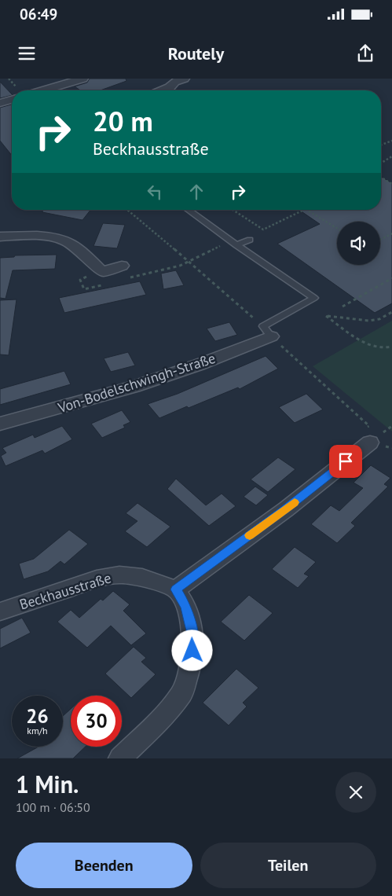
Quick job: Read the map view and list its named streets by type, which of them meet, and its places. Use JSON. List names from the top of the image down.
{
  "streets": {
    "street": ["Von-Bodelschwingh-Straße", "Beckhausstraße"]
  },
  "page": {
    "status": "06:49",
    "header": "Routely",
    "turn": ["20 m", "Beckhausstraße"],
    "speed": "26 km/h",
    "limit": "30",
    "heading": ["1 Min.", "100 m · 06:50"],
    "buttons": ["Beenden", "Teilen"]
  }
}
